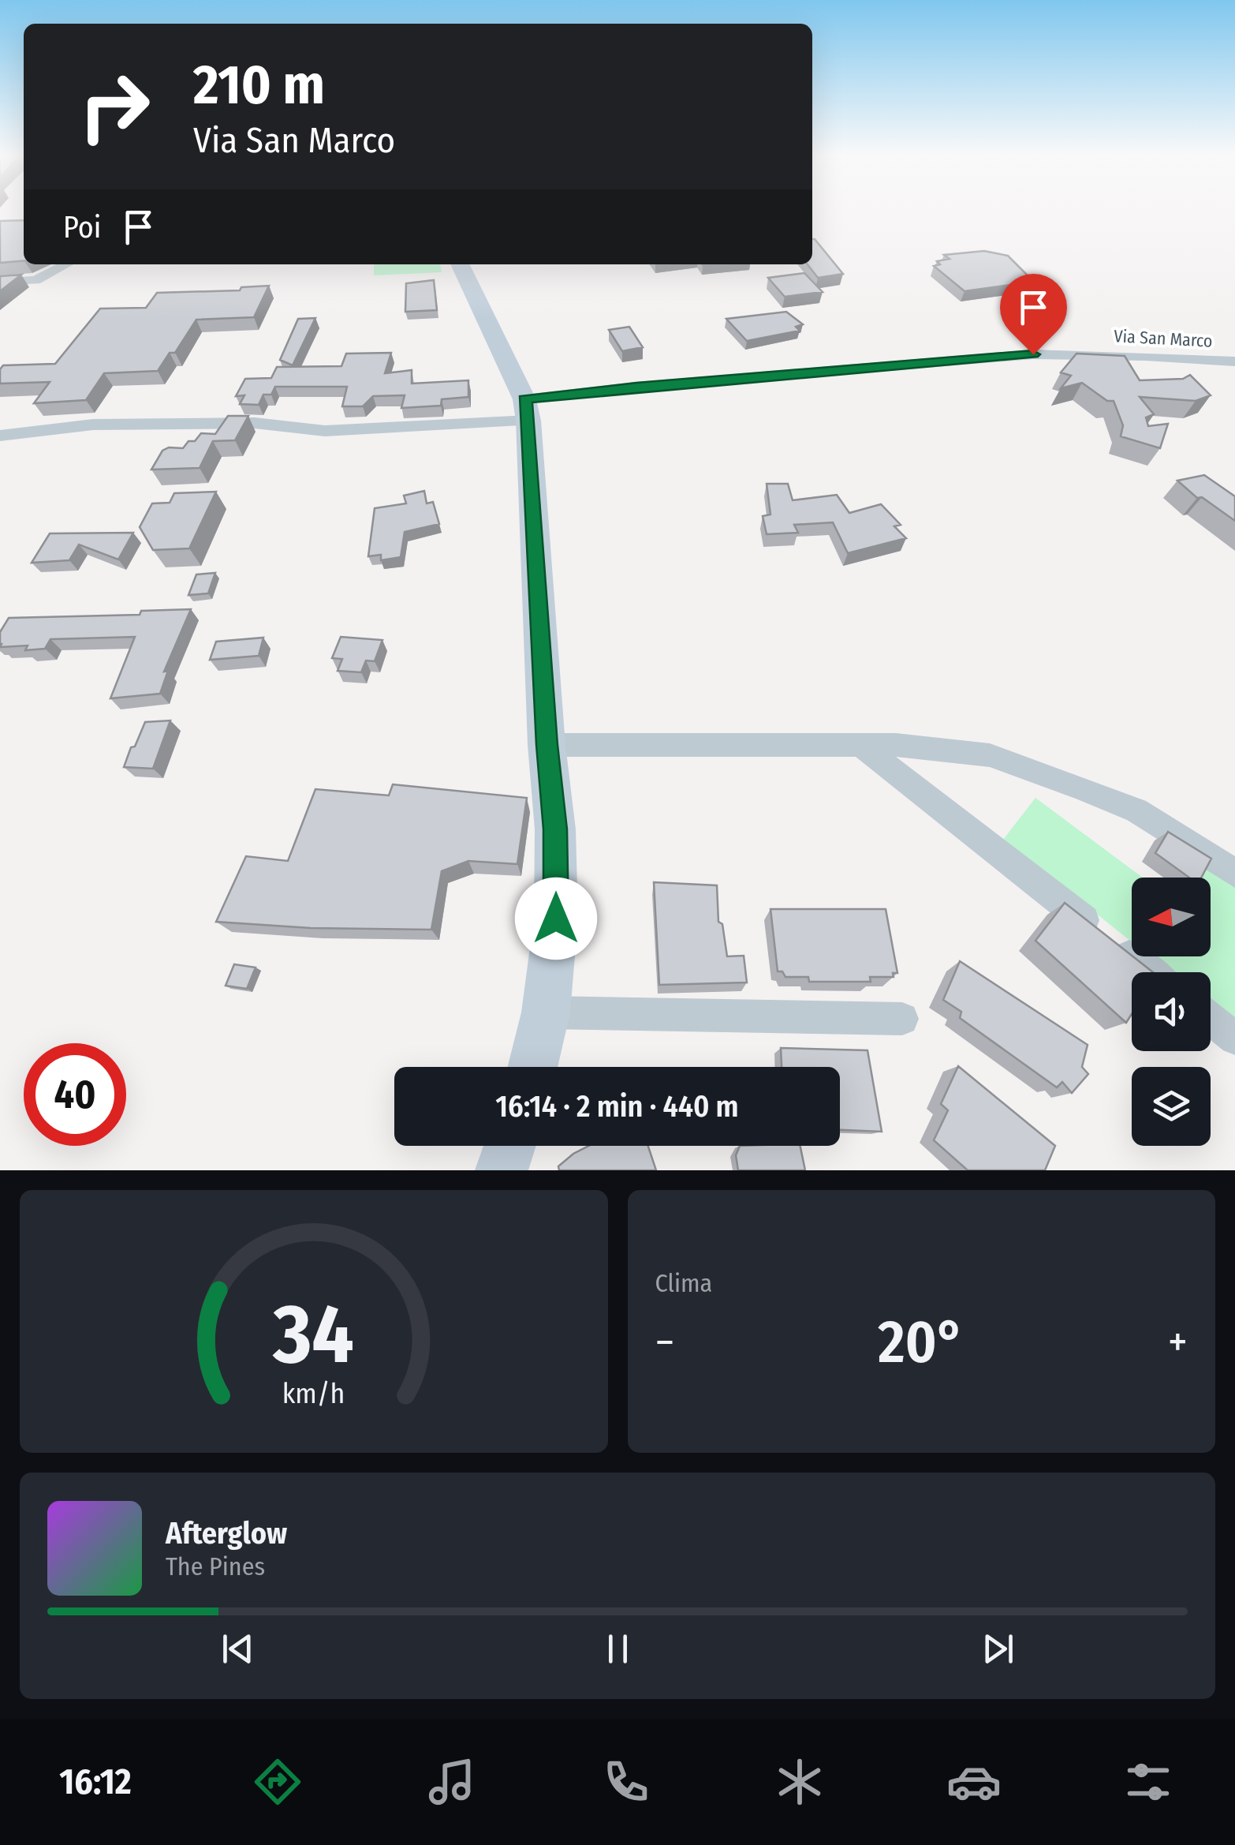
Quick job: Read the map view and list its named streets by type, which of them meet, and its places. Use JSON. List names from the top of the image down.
{
  "streets": {
    "street": ["Via San Marco"]
  },
  "north": "left",
  "page": {
    "turn": ["210 m", "Via San Marco"],
    "then": "Poi",
    "limit": "40",
    "trip": "16:14 · 2 min · 440 m",
    "tile": "Clima",
    "heat": ["−", "20°", "+"],
    "song": ["Afterglow", "The Pines"],
    "tabs": "16:12",
    "gauge": ["34", "km/h"]
  }
}
